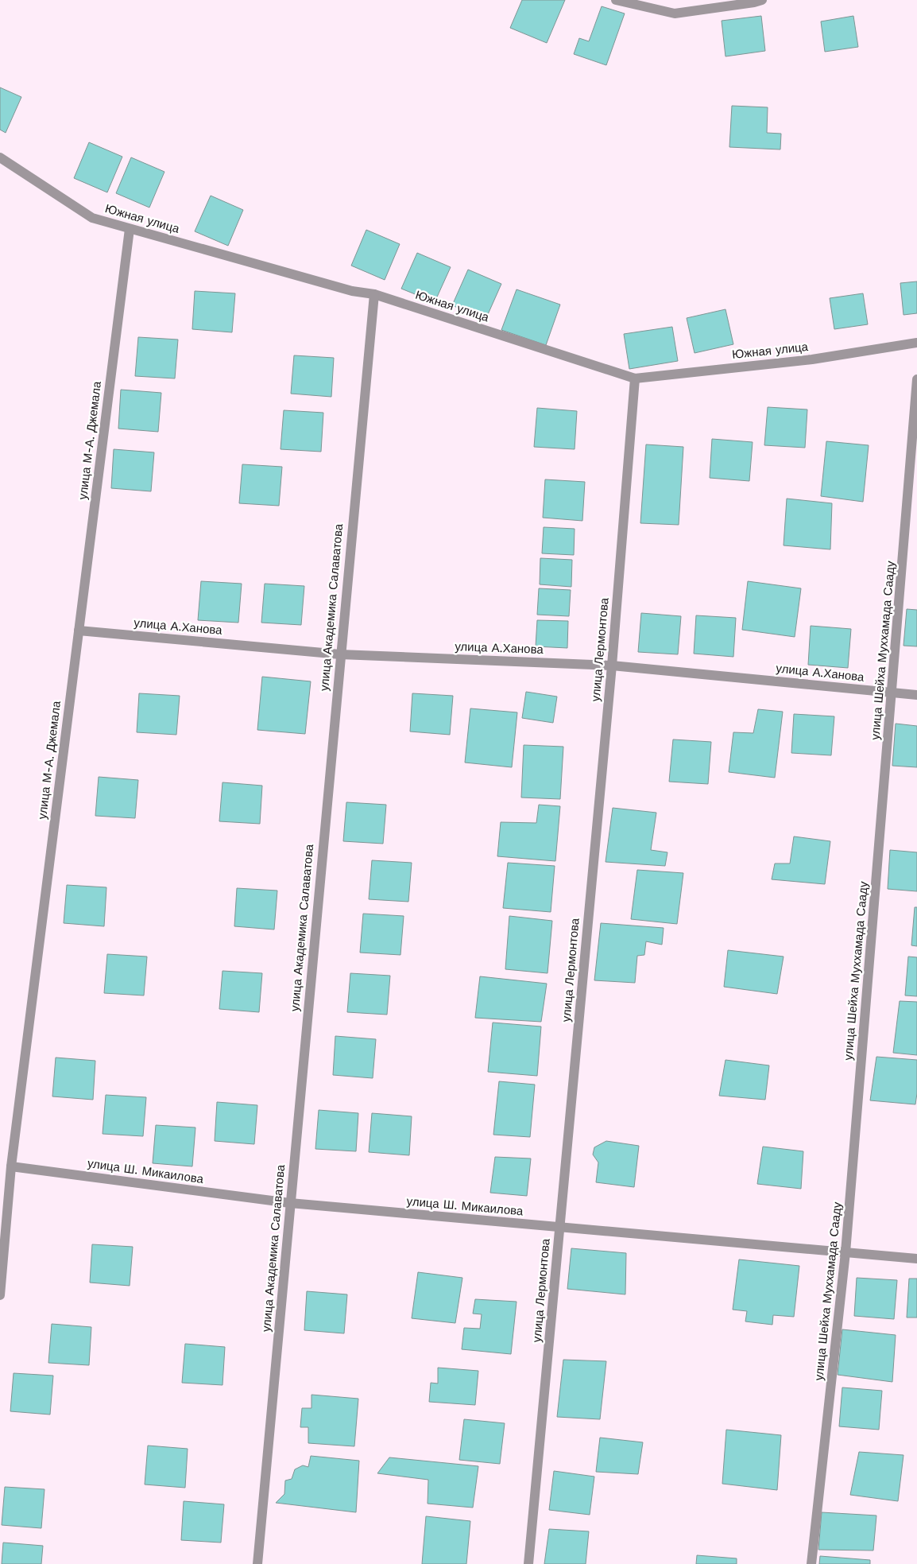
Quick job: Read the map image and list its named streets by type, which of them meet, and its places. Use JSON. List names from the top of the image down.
{
  "streets": {
    "street": [
      "Южная улица",
      "улица М-А. Джемала",
      "улица Академика Салаватова",
      "улица А.Ханова",
      "улица Лермонтова",
      "улица Шейха Муххамада Сааду",
      "улица Ш. Микаилова"
    ]
  },
  "crossings": [
    ["Южная улица", "улица М-А. Джемала"],
    ["Южная улица", "улица Академика Салаватова"],
    ["Южная улица", "улица Лермонтова"],
    ["улица М-А. Джемала", "улица А.Ханова"],
    ["улица М-А. Джемала", "улица Ш. Микаилова"],
    ["улица Академика Салаватова", "улица А.Ханова"],
    ["улица Академика Салаватова", "улица Ш. Микаилова"],
    ["улица А.Ханова", "улица Лермонтова"],
    ["улица А.Ханова", "улица Шейха Муххамада Сааду"],
    ["улица Лермонтова", "улица Ш. Микаилова"],
    ["улица Шейха Муххамада Сааду", "улица Ш. Микаилова"]
  ]
}
